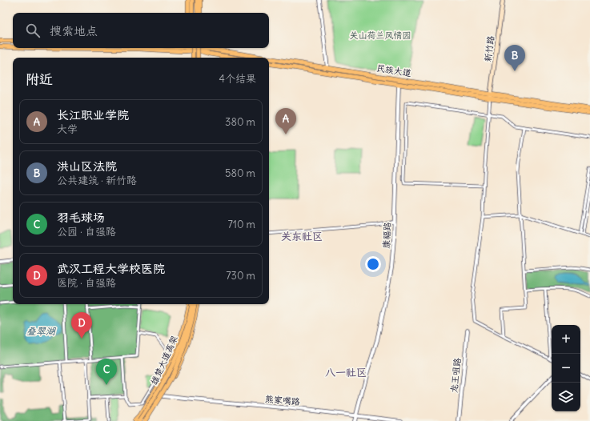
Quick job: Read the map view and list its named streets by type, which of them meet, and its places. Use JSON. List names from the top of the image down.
{
  "streets": {
    "main road": ["新竹路", "民族大道", "雄楚大道高架"],
    "street": ["康福路", "龙王咀路", "熊家嘴路"]
  },
  "crossings": [
    ["新竹路", "民族大道"],
    ["民族大道", "康福路"],
    ["康福路", "熊家嘴路"]
  ],
  "districts": ["关东社区", "八一社区"],
  "water": ["叠翠湖"],
  "parks": ["关山荷兰风情园"],
  "page": {
    "search": "搜索地点",
    "pins": [
      "B",
      "A",
      "D",
      "C"
    ],
    "heading": ["附近", "4个结果"],
    "list": [
      {
        "mark": "A",
        "name": "长江职业学院",
        "note": "大学",
        "value": "380 m"
      },
      {
        "mark": "B",
        "name": "洪山区法院",
        "note": "公共建筑 · 新竹路",
        "value": "580 m"
      },
      {
        "mark": "C",
        "name": "羽毛球场",
        "note": "公园 · 自强路",
        "value": "710 m"
      },
      {
        "mark": "D",
        "name": "武汉工程大学校医院",
        "note": "医院 · 自强路",
        "value": "730 m"
      }
    ],
    "map_buttons": ["+", "−"]
  }
}
